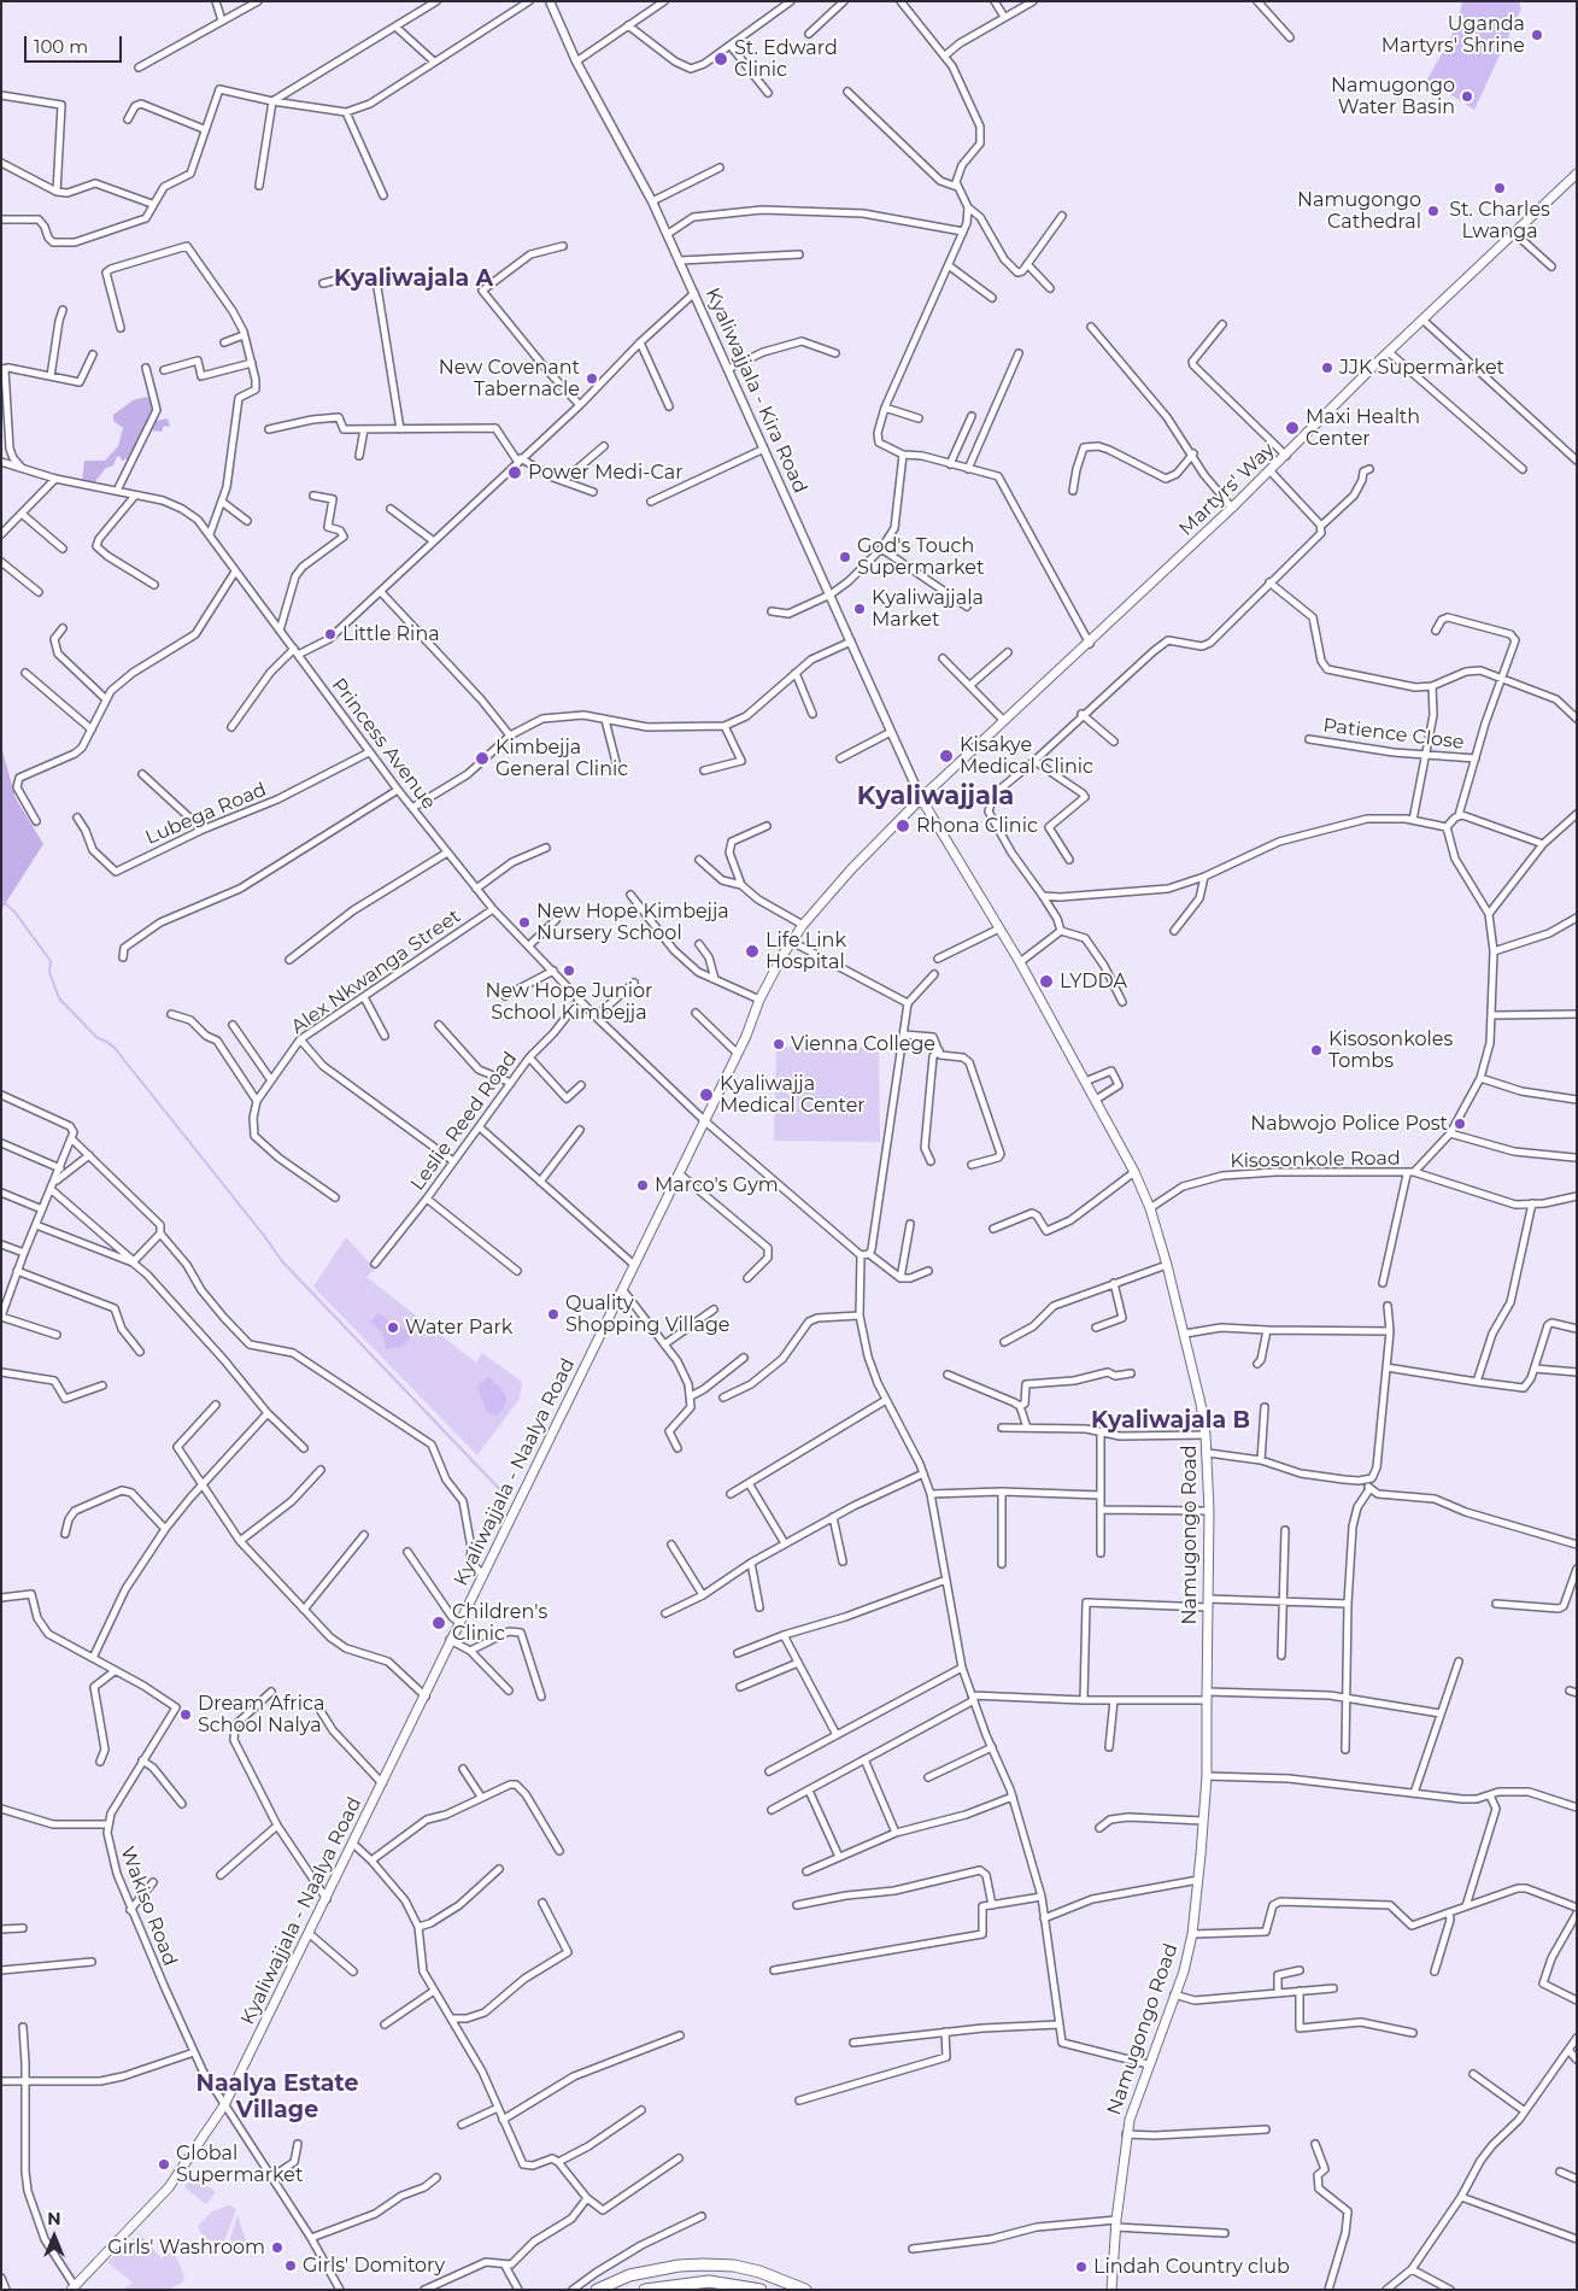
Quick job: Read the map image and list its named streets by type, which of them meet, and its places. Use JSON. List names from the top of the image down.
{
  "streets": {
    "main road": ["Martyrs' Way", "Kyaliwajjala - Naalya Road", "Namugongo Road"],
    "street": [
      "Kyaliwajjala - Kira Road",
      "Patience Close",
      "Princess Avenue",
      "Lubega Road",
      "Alex Nkwanga Street",
      "Leslie Reed Road",
      "Kisosonkole Road",
      "Wakiso Road"
    ]
  },
  "crossings": [
    ["Kyaliwajjala - Kira Road", "Martyrs' Way"],
    ["Kyaliwajjala - Kira Road", "Kyaliwajjala - Naalya Road"],
    ["Kyaliwajjala - Kira Road", "Namugongo Road"],
    ["Martyrs' Way", "Kyaliwajjala - Naalya Road"],
    ["Martyrs' Way", "Namugongo Road"],
    ["Princess Avenue", "Lubega Road"],
    ["Princess Avenue", "Alex Nkwanga Street"],
    ["Princess Avenue", "Leslie Reed Road"],
    ["Princess Avenue", "Kyaliwajjala - Naalya Road"],
    ["Kisosonkole Road", "Namugongo Road"],
    ["Kyaliwajjala - Naalya Road", "Namugongo Road"],
    ["Kyaliwajjala - Naalya Road", "Wakiso Road"]
  ],
  "districts": [
    "Kyaliwajala A",
    "Kyaliwajjala",
    "Kyaliwajala B",
    "Naalya Estate Village"
  ],
  "places": [
    "Uganda Martyrs' Shrine",
    "St. Edward Clinic",
    "Namugongo Water Basin",
    "St. Charles Lwanga",
    "Namugongo Cathedral",
    "JJK Supermarket",
    "New Covenant Tabernacle",
    "Maxi Health Center",
    "Power Medi-Car",
    "God's Touch Supermarket",
    "Kyaliwajjala Market",
    "Little Rina",
    "Kisakye Medical Clinic",
    "Kimbejja General Clinic",
    "Rhona Clinic",
    "New Hope Kimbejja Nursery School",
    "Life Link Hospital",
    "New Hope Junior School Kimbejja",
    "LYDDA",
    "Vienna College",
    "Kisosonkoles Tombs",
    "Kyaliwajja Medical Center",
    "Nabwojo Police Post",
    "Marco's Gym",
    "Quality Shopping Village",
    "Water Park",
    "Children's Clinic",
    "Dream Africa School Nalya",
    "Global Supermarket",
    "Girls' Washroom",
    "Girls' Domitory",
    "Lindah Country club"
  ],
  "scale_bar": "100 m",
  "north": "top"
}
